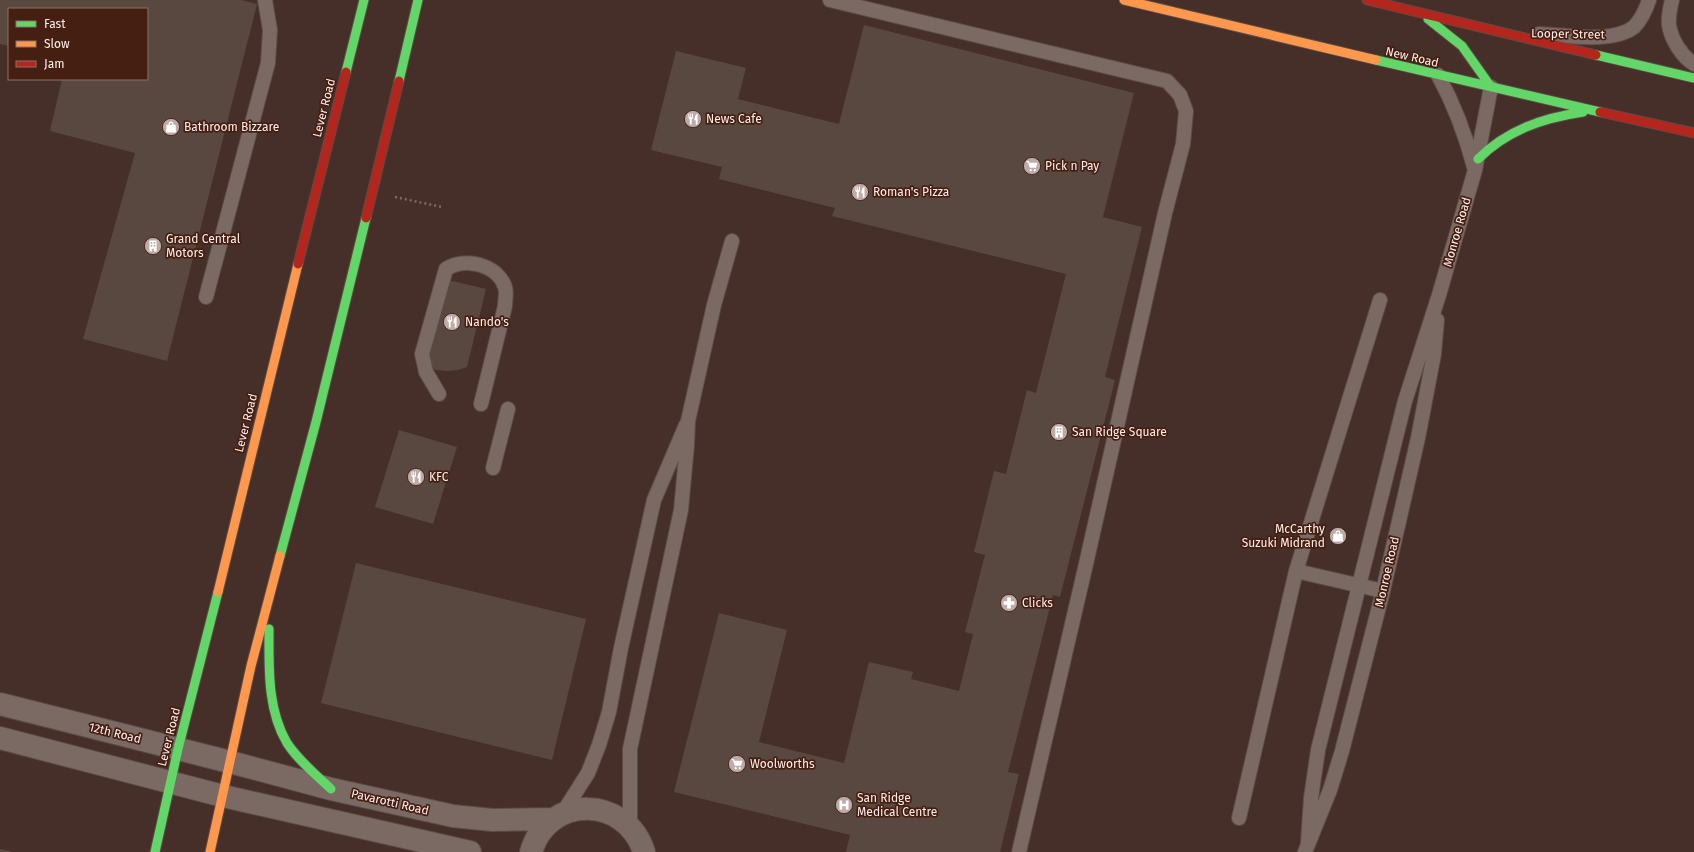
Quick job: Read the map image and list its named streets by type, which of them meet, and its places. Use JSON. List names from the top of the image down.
{
  "streets": {
    "main road": ["New Road", "Lever Road"],
    "street": ["12th Road", "Pavarotti Road"],
    "lane": ["Looper Street", "Monroe Road"]
  },
  "crossings": [
    ["New Road", "Monroe Road"],
    ["Lever Road", "12th Road"],
    ["12th Road", "Pavarotti Road"]
  ],
  "places": {
    "restaurant": [
      "News Cafe",
      "Roman's Pizza",
      "Nando's",
      "KFC"
    ],
    "shop": ["Bathroom Bizzare", "McCarthy Suzuki Midrand"],
    "supermarket": ["Pick n Pay", "Woolworths"],
    "building": ["Grand Central Motors", "San Ridge Square"],
    "pharmacy": ["Clicks"],
    "hospital": ["San Ridge Medical Centre"]
  },
  "legend": ["Fast", "Slow", "Jam"]
}
